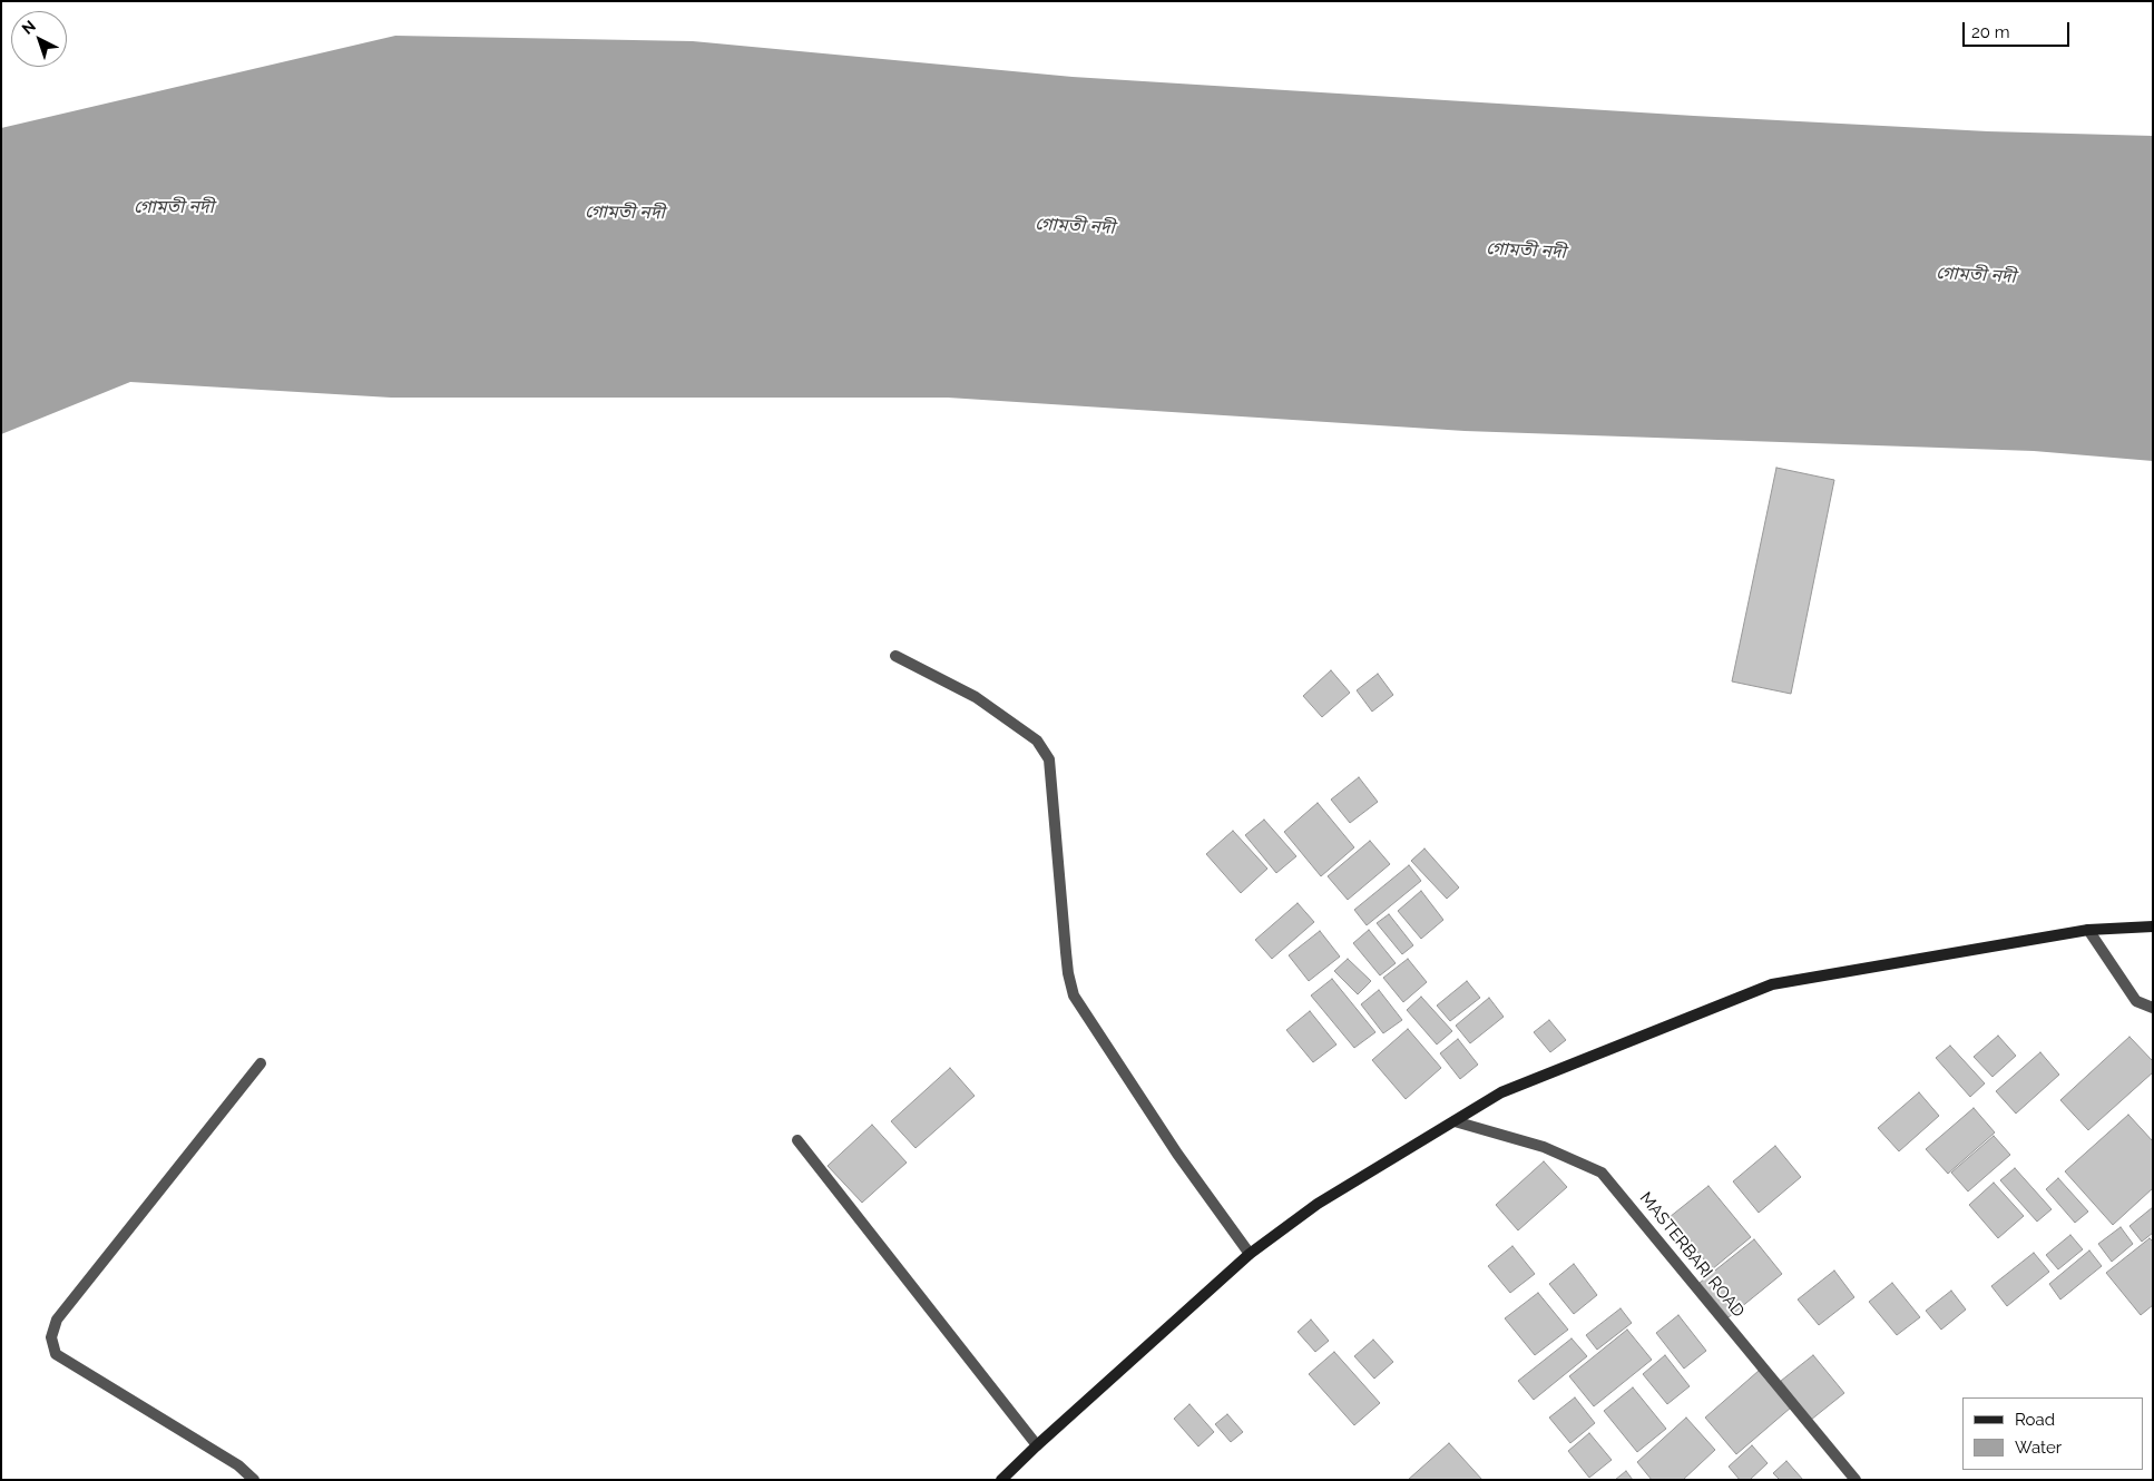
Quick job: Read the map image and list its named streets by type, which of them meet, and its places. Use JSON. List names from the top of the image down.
{
  "streets": {
    "street": ["MASTERBARI ROAD"]
  },
  "water": ["গোমতী নদী"],
  "legend": ["Road", "Water"],
  "scale_bar": "20 m",
  "north": "top left"
}
